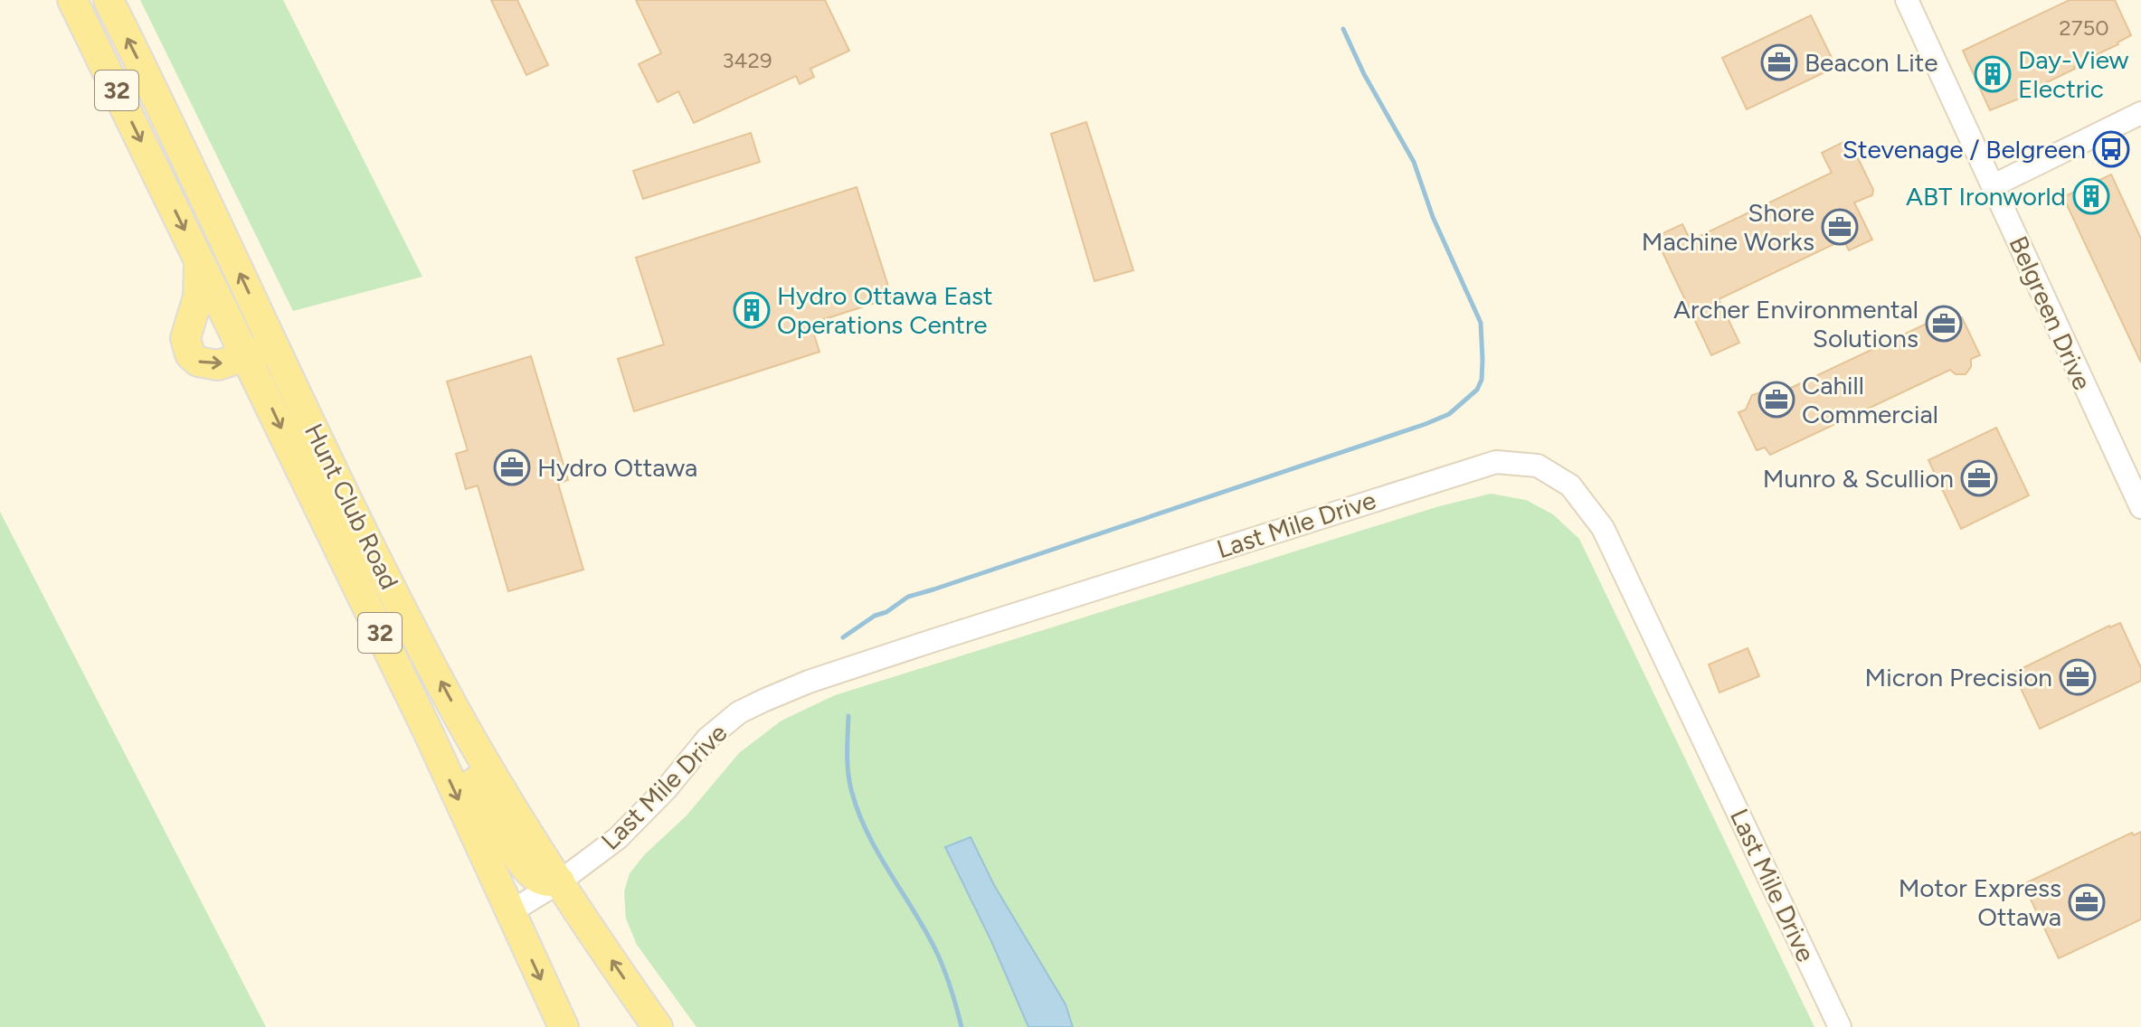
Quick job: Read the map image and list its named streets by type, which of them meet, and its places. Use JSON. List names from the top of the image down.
{
  "streets": {
    "main road": ["32", "Hunt Club Road"],
    "street": ["Belgreen Drive", "Last Mile Drive"]
  },
  "crossings": [
    ["Hunt Club Road", "Last Mile Drive"]
  ],
  "places": {
    "office": [
      "Beacon Lite",
      "Shore Machine Works",
      "Archer Environmental Solutions",
      "Cahill Commercial",
      "Hydro Ottawa",
      "Munro & Scullion",
      "Micron Precision",
      "Motor Express Ottawa"
    ],
    "building": ["Day-View Electric", "ABT Ironworld", "Hydro Ottawa East Operations Centre"],
    "bus stop": ["Stevenage / Belgreen"]
  },
  "house_numbers": ["2750", "3429"]
}
